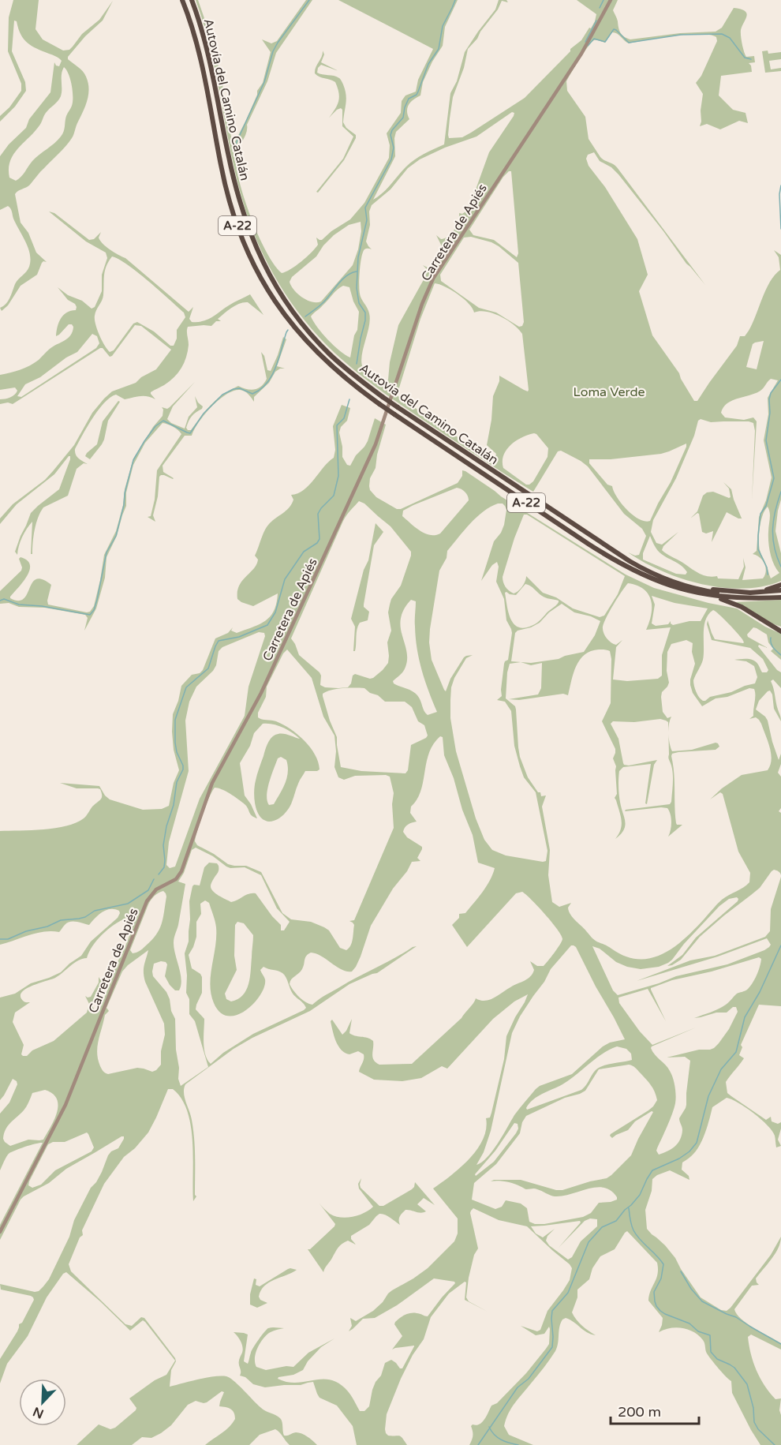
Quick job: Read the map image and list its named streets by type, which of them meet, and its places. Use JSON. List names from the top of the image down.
{
  "streets": {
    "highway": ["Autovía del Camino Catalán", "A-22"],
    "street": ["Carretera de Apiés"]
  },
  "parks": ["Loma Verde"],
  "scale_bar": "200 m",
  "north": "bottom left"
}
